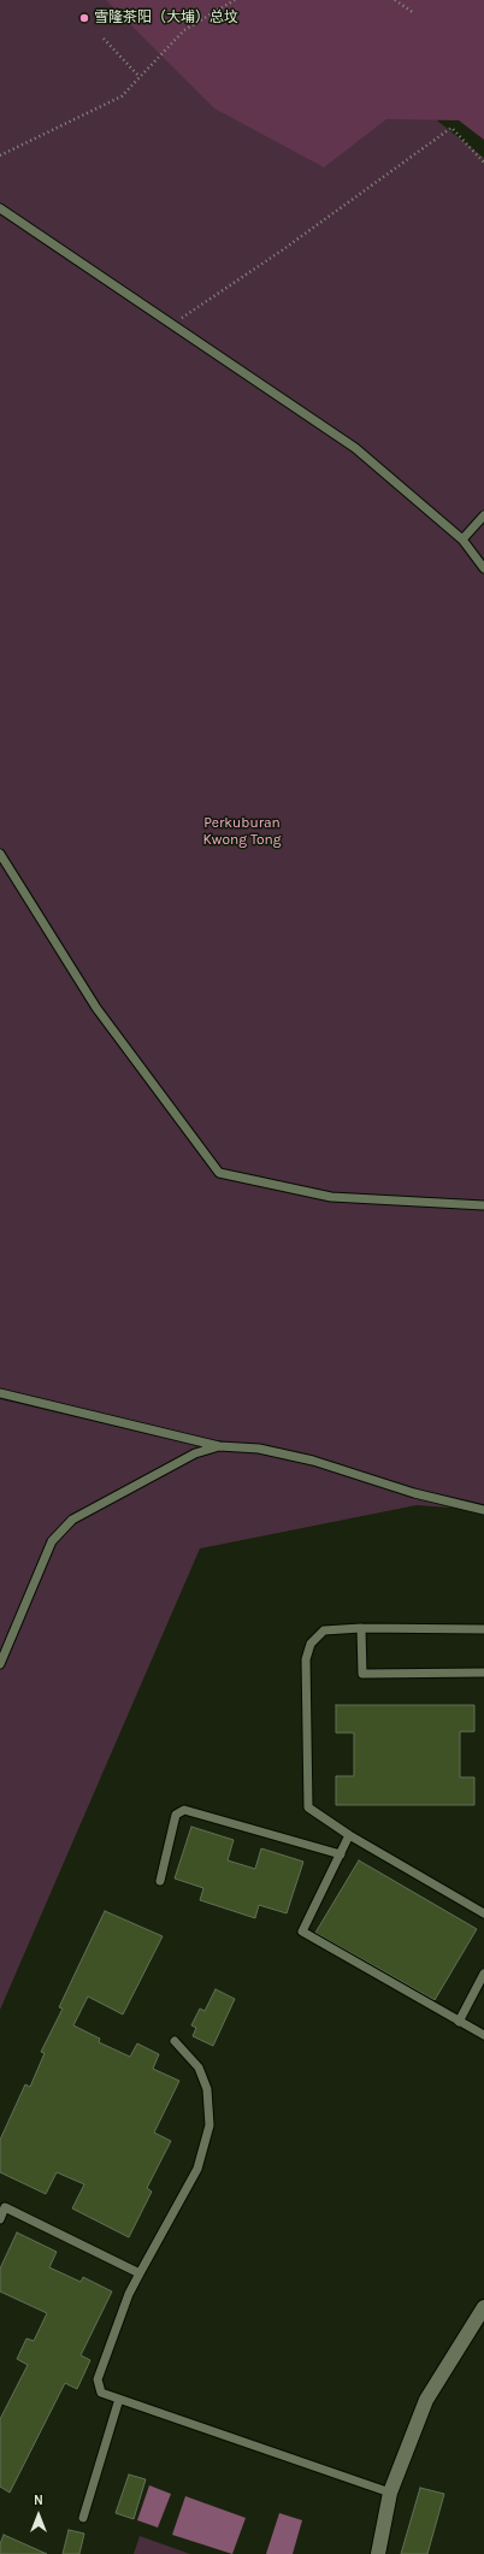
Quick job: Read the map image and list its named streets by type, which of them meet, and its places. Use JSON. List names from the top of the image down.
{
  "parks": ["Perkuburan Kwong Tong"],
  "places": ["雪隆茶阳（大埔）总坟"],
  "north": "top"
}
